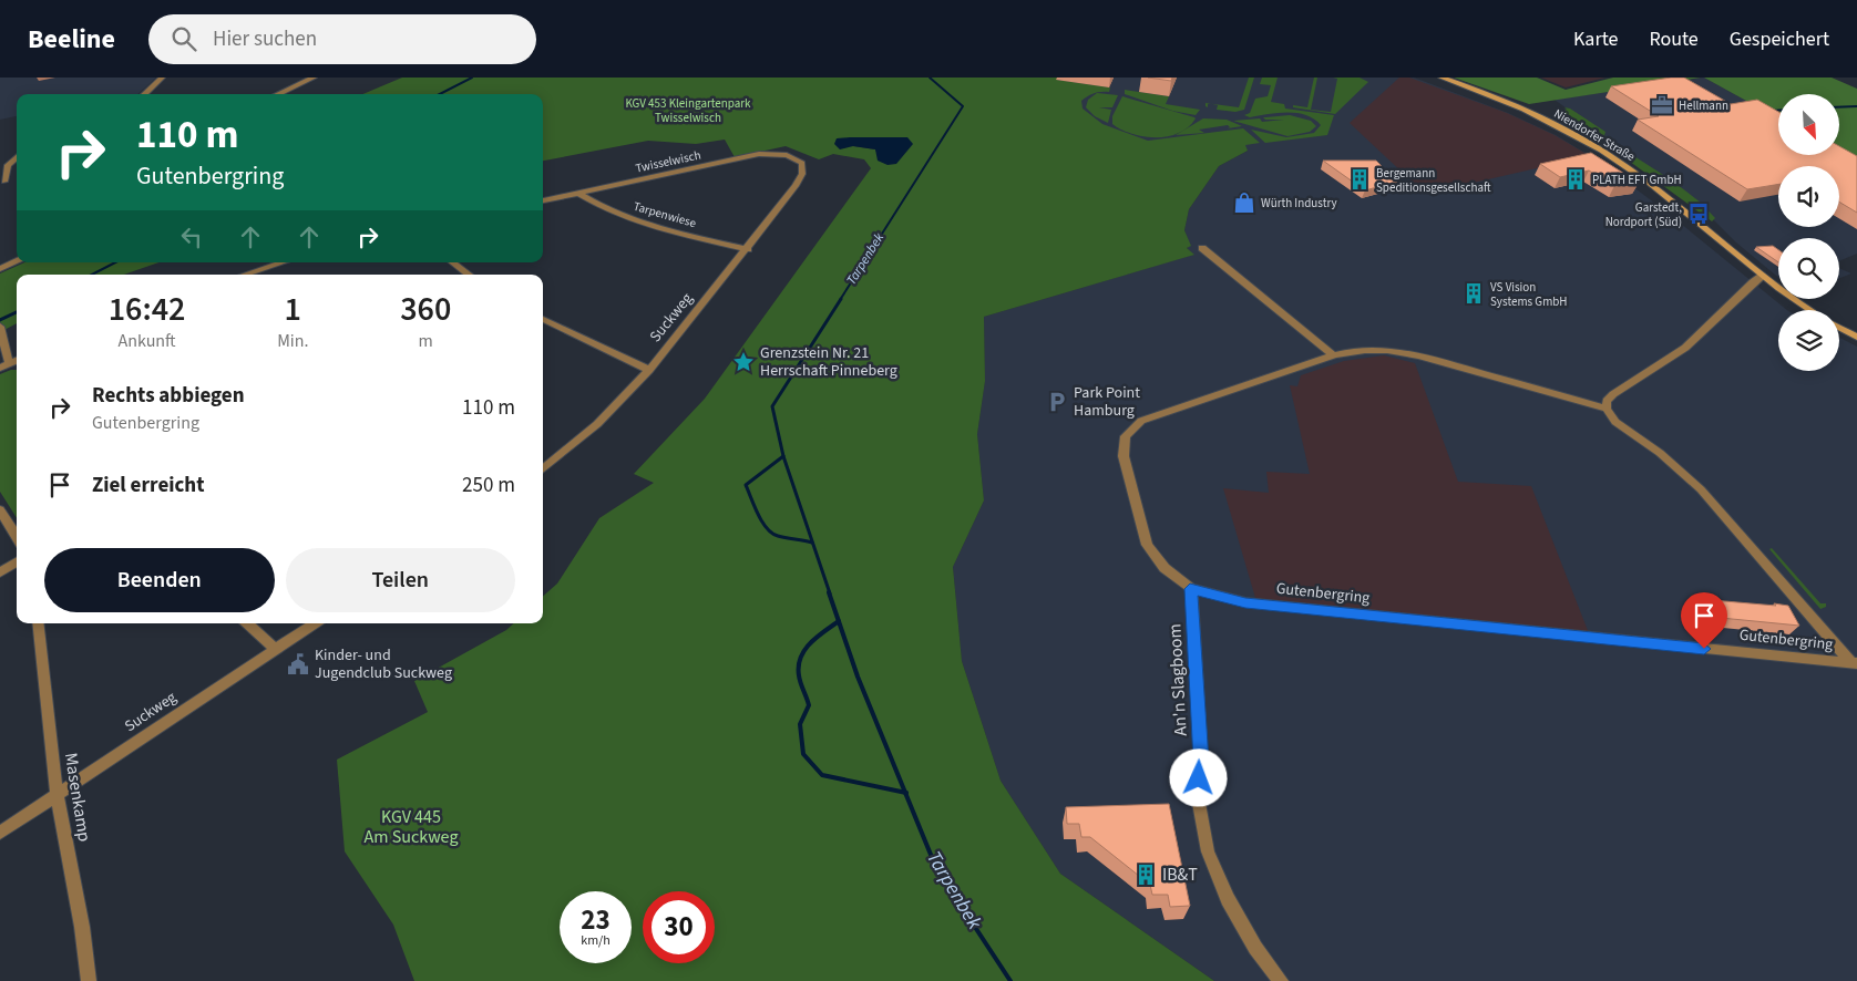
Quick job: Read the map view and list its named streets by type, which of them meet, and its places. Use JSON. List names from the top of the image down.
{
  "streets": {
    "main road": ["Niendorfer Straße"],
    "street": [
      "Twisselwisch",
      "Tarpenwiese",
      "Suckweg",
      "Gutenbergring",
      "An'n Slagboom",
      "Masenkamp"
    ]
  },
  "crossings": [
    ["Twisselwisch", "Tarpenwiese"],
    ["Twisselwisch", "Suckweg"],
    ["Tarpenwiese", "Suckweg"],
    ["Suckweg", "Masenkamp"],
    ["Gutenbergring", "An'n Slagboom"]
  ],
  "water": ["Tarpenbek"],
  "parks": ["KGV 453 Kleingartenpark Twisselwisch", "KGV 445 Am Suckweg"],
  "places": {
    "office": ["Hellmann"],
    "building": [
      "Bergemann Speditionsgesellschaft",
      "PLATH EFT GmbH",
      "VS Vision Systems GmbH",
      "IB&T"
    ],
    "shop": ["Würth Industry"],
    "bus stop": ["Garstedt, Nordport (Süd)"],
    "place": ["Grenzstein Nr. 21 Herrschaft Pinneberg"],
    "parking": ["Park Point Hamburg"],
    "public building": ["Kinder- und Jugendclub Suckweg"]
  },
  "north": "bottom right",
  "page": {
    "header": "Beeline",
    "search": "Hier suchen",
    "nav": ["Karte", "Route", "Gespeichert"],
    "turn": ["110 m", "Gutenbergring"],
    "eta": [
      "16:42",
      "Ankunft",
      "1",
      "Min.",
      "360",
      "m"
    ],
    "list": [
      {
        "name": "Rechts abbiegen",
        "note": "Gutenbergring",
        "value": "110 m"
      },
      {
        "name": "Ziel erreicht",
        "value": "250 m"
      }
    ],
    "buttons": ["Beenden", "Teilen"],
    "speed": "23 km/h",
    "limit": "30"
  }
}
